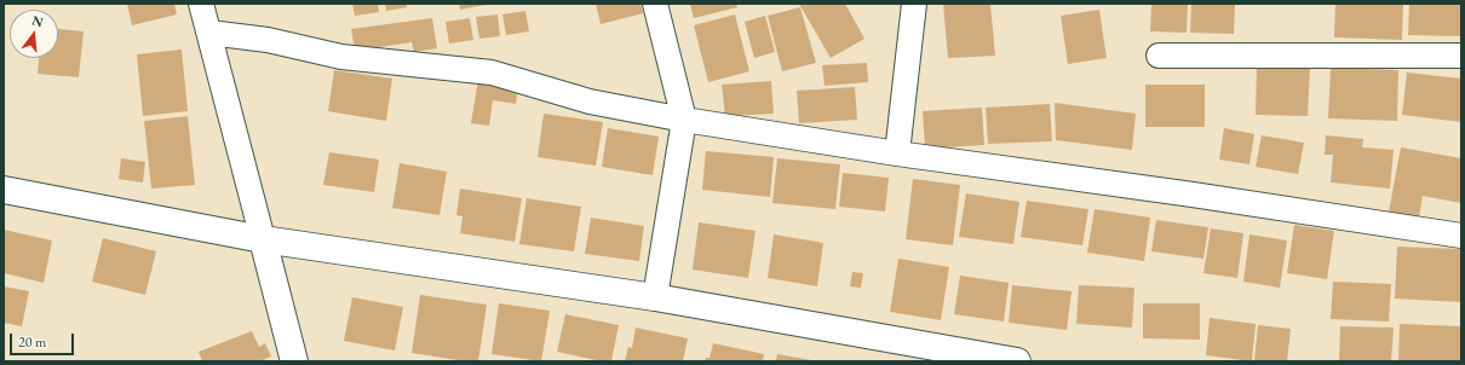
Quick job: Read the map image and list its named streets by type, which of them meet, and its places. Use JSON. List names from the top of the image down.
{
  "scale_bar": "20 m",
  "north": "top"
}
